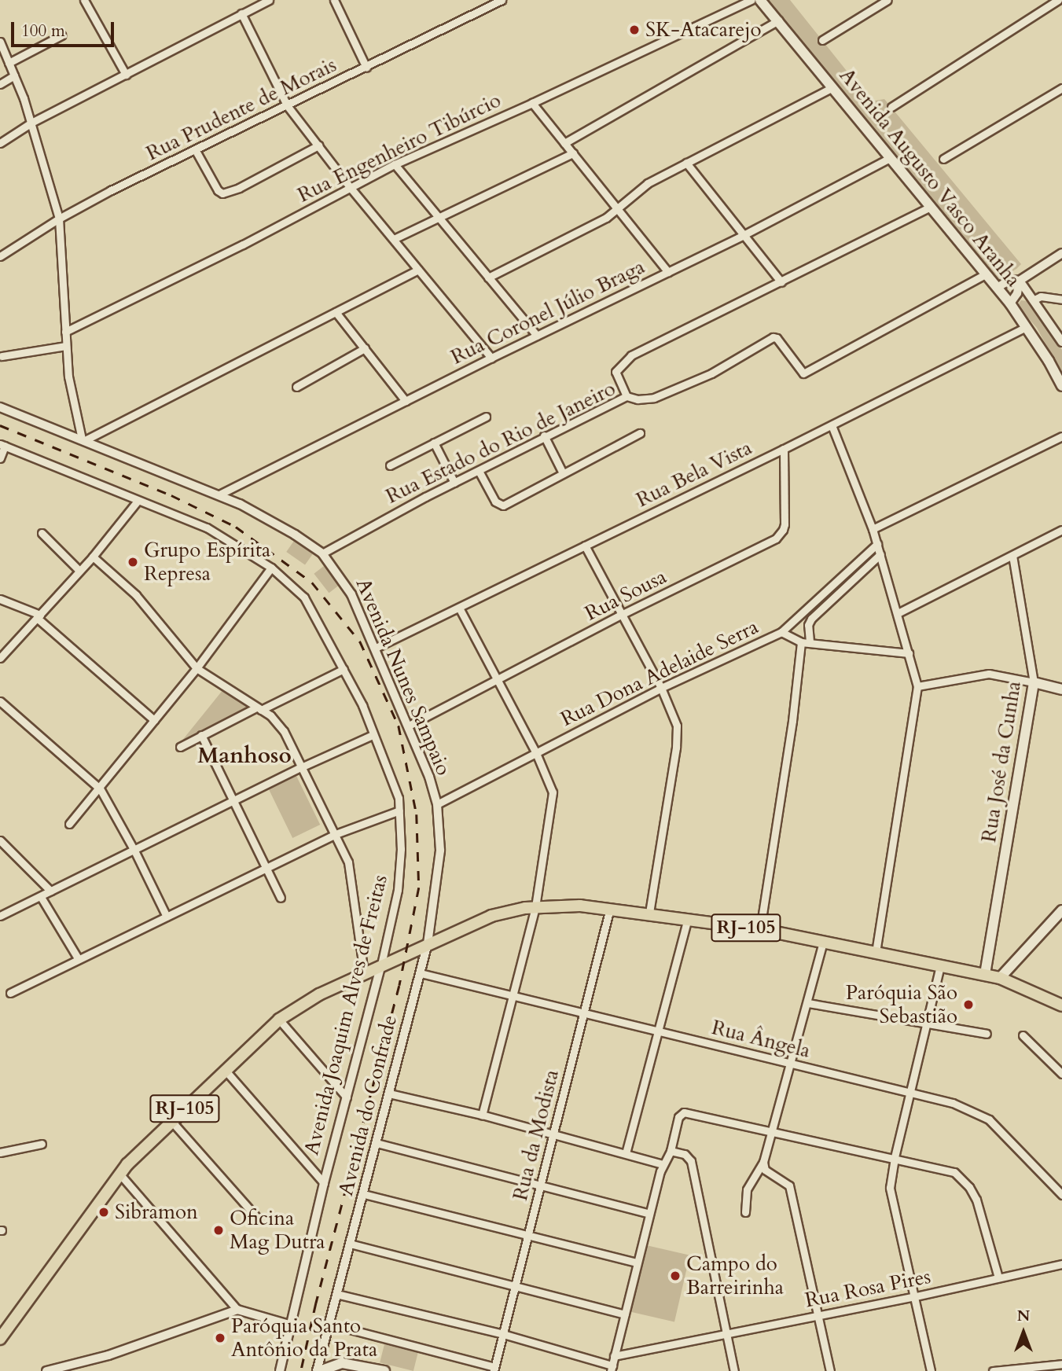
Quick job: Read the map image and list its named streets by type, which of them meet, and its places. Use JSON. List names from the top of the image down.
{
  "streets": {
    "main road": ["Avenida Augusto Vasco Aranha", "Rua José da Cunha", "RJ-105"],
    "street": [
      "Rua Prudente de Morais",
      "Rua Engenheiro Tibúrcio",
      "Rua Coronel Júlio Braga",
      "Rua Estado do Rio de Janeiro",
      "Rua Bela Vista",
      "Rua Sousa",
      "Rua Dona Adelaide Serra",
      "Avenida Nunes Sampaio",
      "Avenida Joaquim Alves de Freitas",
      "Rua Ângela",
      "Avenida do Confrade",
      "Rua da Modista",
      "Rua Rosa Pires"
    ]
  },
  "crossings": [
    ["Avenida Augusto Vasco Aranha", "Rua Coronel Júlio Braga"],
    ["Avenida Augusto Vasco Aranha", "Rua Estado do Rio de Janeiro"],
    ["Avenida Augusto Vasco Aranha", "Rua Bela Vista"],
    ["Rua Coronel Júlio Braga", "Avenida Nunes Sampaio"],
    ["Rua Estado do Rio de Janeiro", "Avenida Nunes Sampaio"],
    ["Rua Bela Vista", "Rua Sousa"],
    ["Rua Bela Vista", "Avenida Nunes Sampaio"],
    ["Rua Sousa", "Avenida Nunes Sampaio"],
    ["Rua Dona Adelaide Serra", "Avenida Nunes Sampaio"],
    ["Avenida Nunes Sampaio", "RJ-105"],
    ["Avenida Nunes Sampaio", "Avenida do Confrade"],
    ["Rua José da Cunha", "RJ-105"],
    ["RJ-105", "Avenida Joaquim Alves de Freitas"],
    ["RJ-105", "Avenida do Confrade"],
    ["RJ-105", "Rua da Modista"],
    ["Rua Ângela", "Avenida do Confrade"],
    ["Rua Ângela", "Rua da Modista"]
  ],
  "districts": ["Manhoso"],
  "places": [
    "SK-Atacarejo",
    "Grupo Espírita Represa",
    "Paróquia São Sebastião",
    "Sibramon",
    "Oficina Mag Dutra",
    "Campo do Barreirinha",
    "Paróquia Santo Antônio da Prata"
  ],
  "scale_bar": "100 m",
  "north": "top"
}
